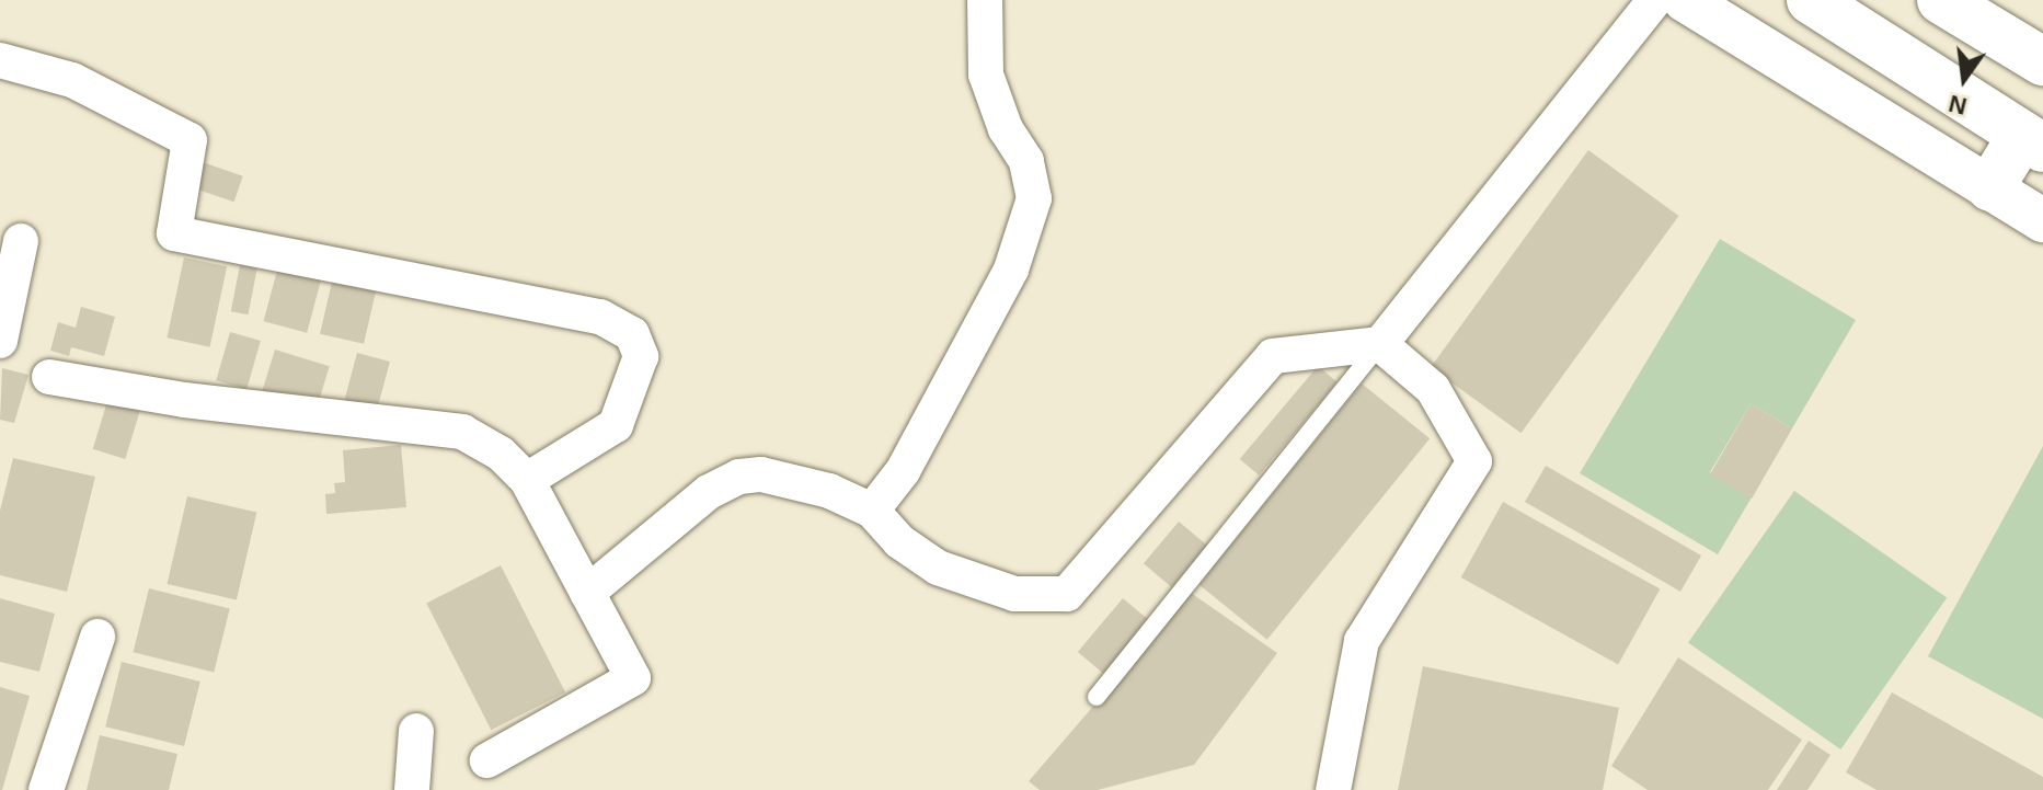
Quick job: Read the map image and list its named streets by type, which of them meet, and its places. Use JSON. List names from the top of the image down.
{
  "north": "bottom"
}
